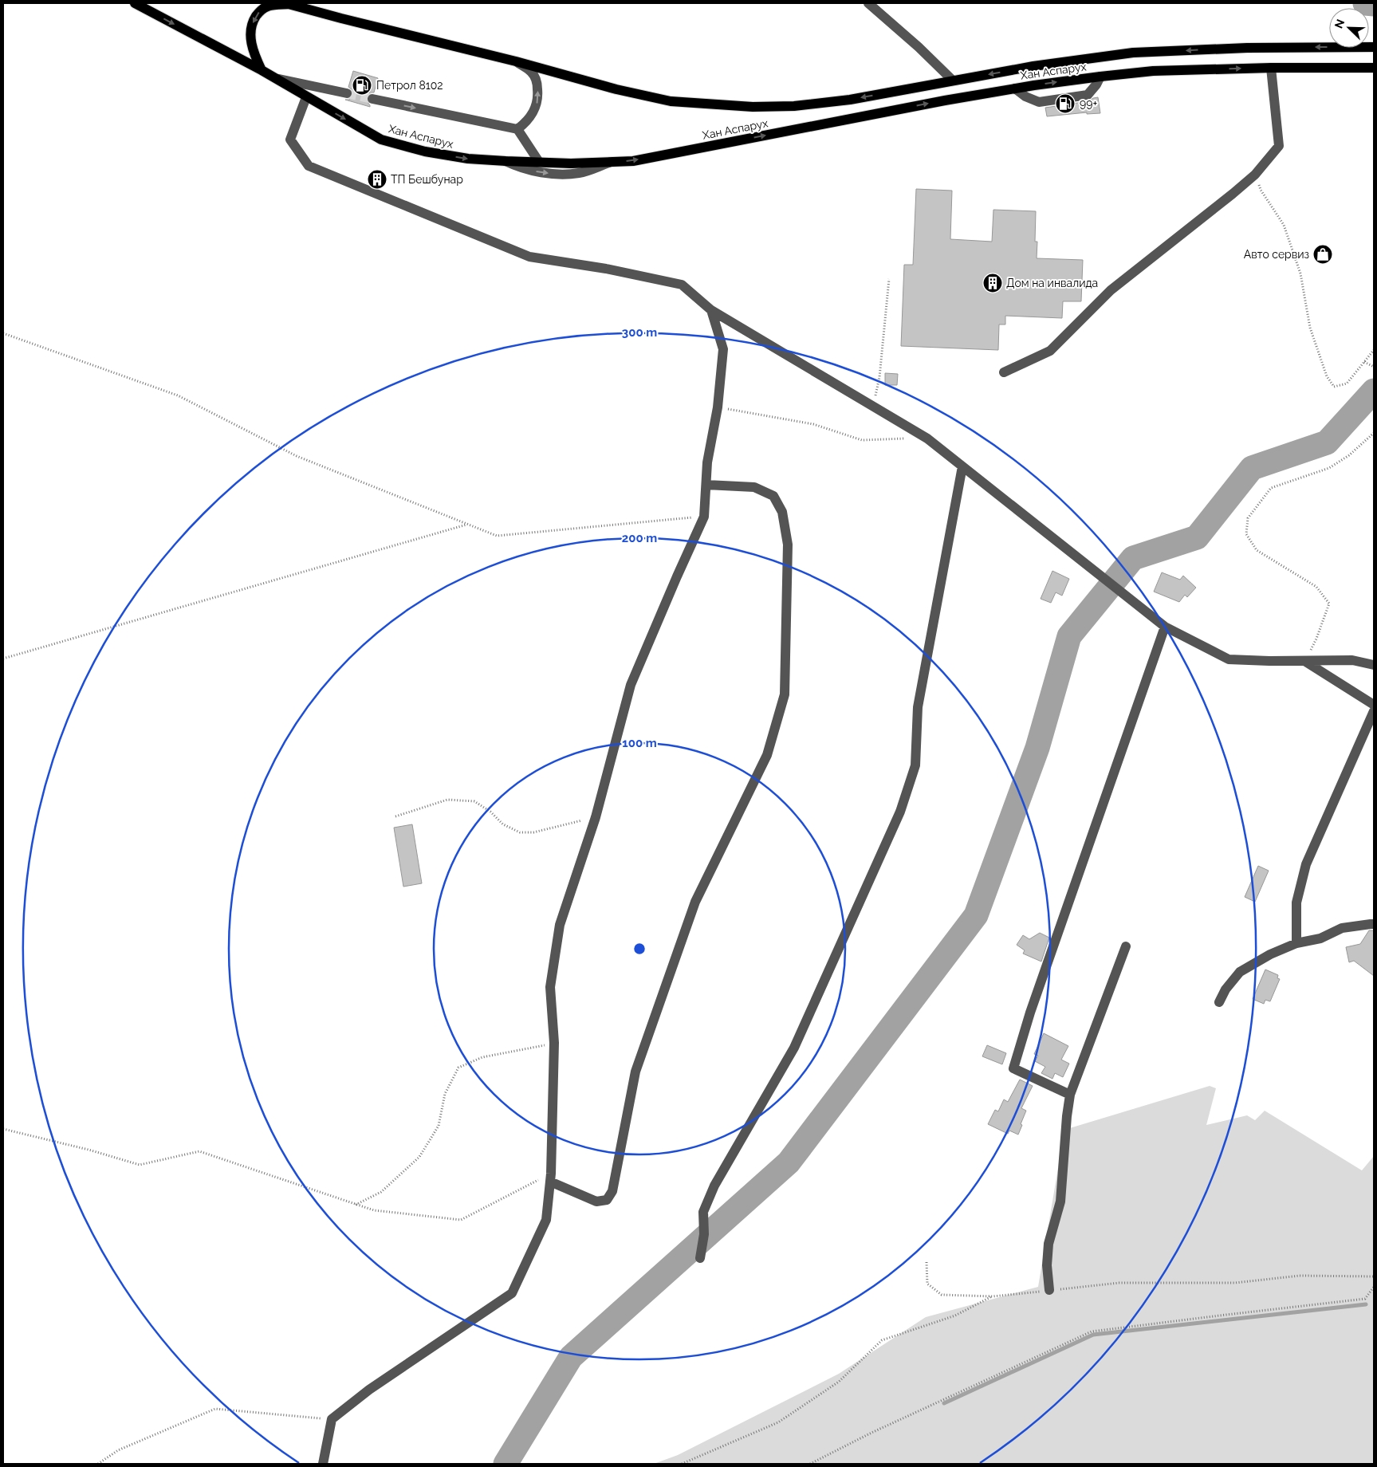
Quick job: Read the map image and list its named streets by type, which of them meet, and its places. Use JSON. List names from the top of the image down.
{
  "streets": {
    "main road": ["Хан Аспарух"]
  },
  "places": {
    "fuel station": ["Петрол 8102", "99+"],
    "building": ["ТП Бешбунар", "Дом на инвалида"],
    "shop": ["Авто сервиз"]
  },
  "north": "top left",
  "rings": ["300 m", "200 m", "100 m"]
}
